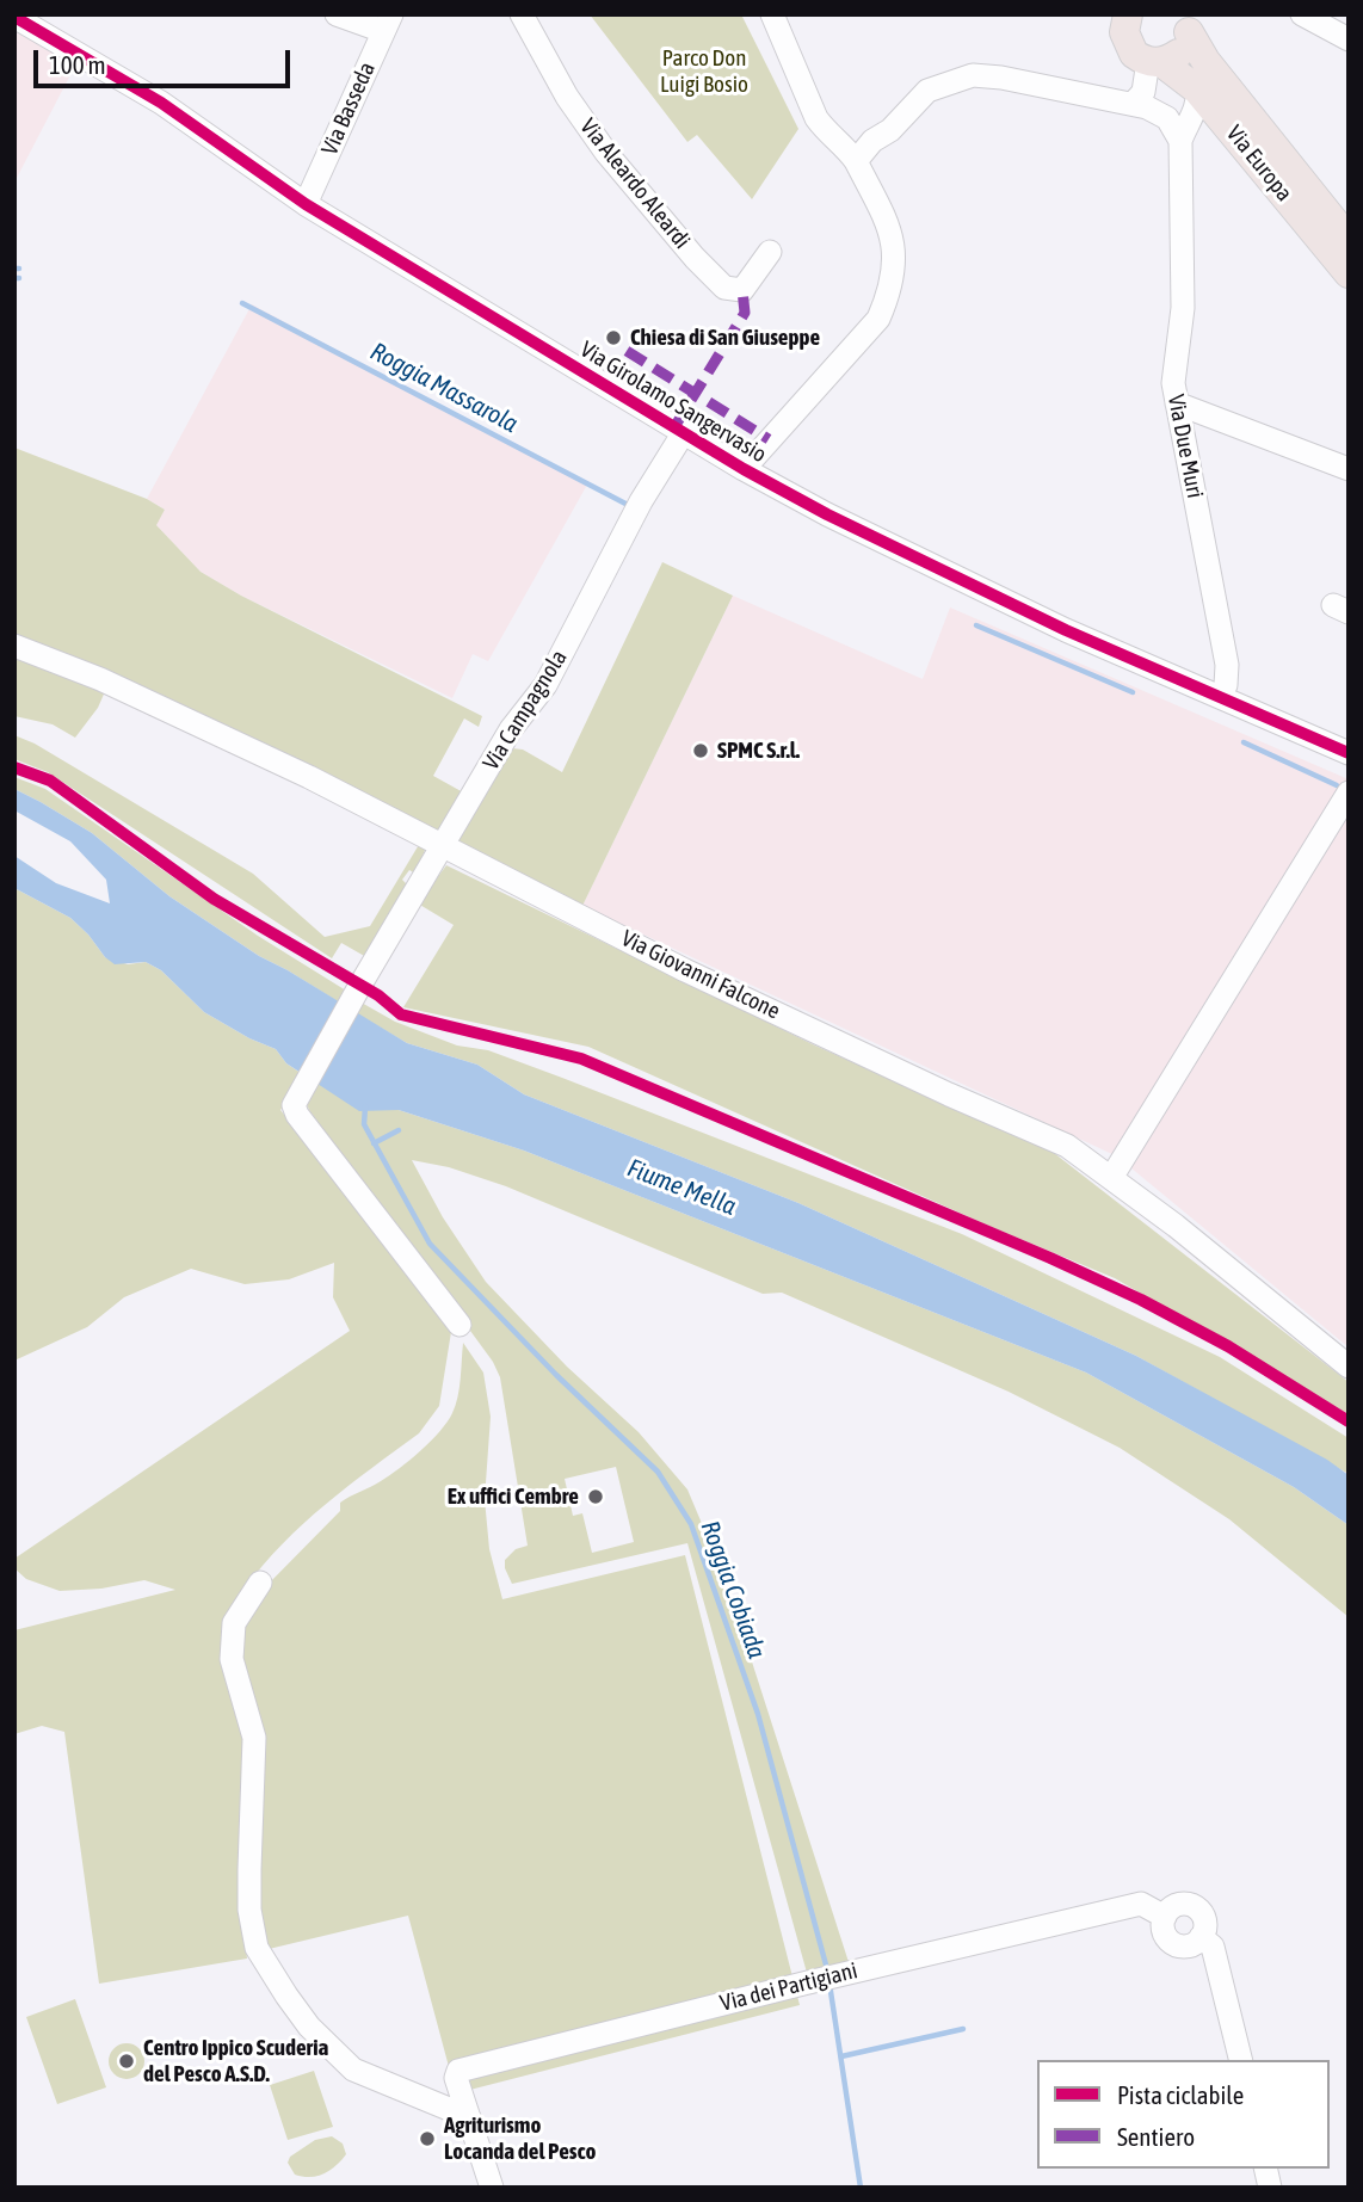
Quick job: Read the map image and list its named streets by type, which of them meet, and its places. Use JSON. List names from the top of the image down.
{
  "streets": {
    "main road": ["Via Europa"],
    "street": [
      "Via Basseda",
      "Via Aleardo Aleardi",
      "Via Girolamo Sangervasio",
      "Via Due Muri",
      "Via Campagnola",
      "Via Giovanni Falcone",
      "Via dei Partigiani"
    ]
  },
  "crossings": [
    ["Via Basseda", "Via Girolamo Sangervasio"],
    ["Via Europa", "Via Due Muri"],
    ["Via Girolamo Sangervasio", "Via Due Muri"],
    ["Via Girolamo Sangervasio", "Via Campagnola"],
    ["Via Campagnola", "Via Giovanni Falcone"]
  ],
  "water": ["Roggia Massarola", "Fiume Mella", "Roggia Cobiada"],
  "parks": ["Parco Don Luigi Bosio"],
  "places": [
    "Chiesa di San Giuseppe",
    "SPMC S.r.l.",
    "Ex uffici Cembre",
    "Centro Ippico Scuderia del Pesco A.S.D.",
    "Agriturismo Locanda del Pesco"
  ],
  "legend": ["Pista ciclabile", "Sentiero"],
  "scale_bar": "100 m"
}
